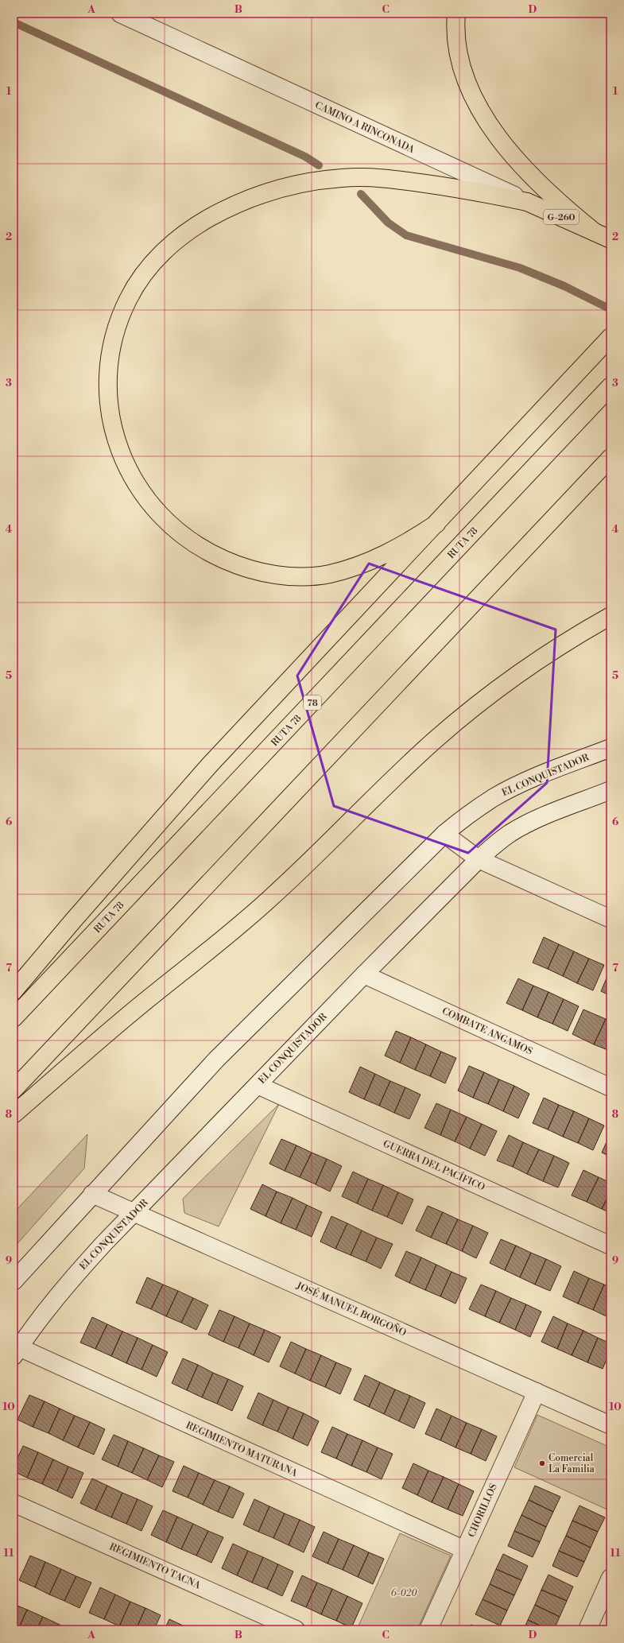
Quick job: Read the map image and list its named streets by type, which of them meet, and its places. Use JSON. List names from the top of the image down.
{
  "streets": {
    "main road": [
      "CAMINO A RINCONADA",
      "G-260",
      "RUTA 78",
      "78"
    ],
    "street": [
      "EL CONQUISTADOR",
      "COMBATE ANGAMOS",
      "GUERRA DEL PACÍFICO",
      "JOSÉ MANUEL BORGOÑO",
      "REGIMIENTO MATURANA",
      "CHORILLOS",
      "REGIMIENTO TACNA"
    ]
  },
  "crossings": [
    ["EL CONQUISTADOR", "COMBATE ANGAMOS"],
    ["EL CONQUISTADOR", "GUERRA DEL PACÍFICO"],
    ["EL CONQUISTADOR", "JOSÉ MANUEL BORGOÑO"],
    ["EL CONQUISTADOR", "REGIMIENTO MATURANA"],
    ["JOSÉ MANUEL BORGOÑO", "CHORILLOS"],
    ["REGIMIENTO MATURANA", "CHORILLOS"]
  ],
  "parks": ["6-020"],
  "places": ["Comercial La Familia"],
  "grid": {
    "columns": [
      "A",
      "B",
      "C",
      "D"
    ],
    "rows": [
      "1",
      "2",
      "3",
      "4",
      "5",
      "6",
      "7",
      "8",
      "9",
      "10",
      "11"
    ]
  }
}
